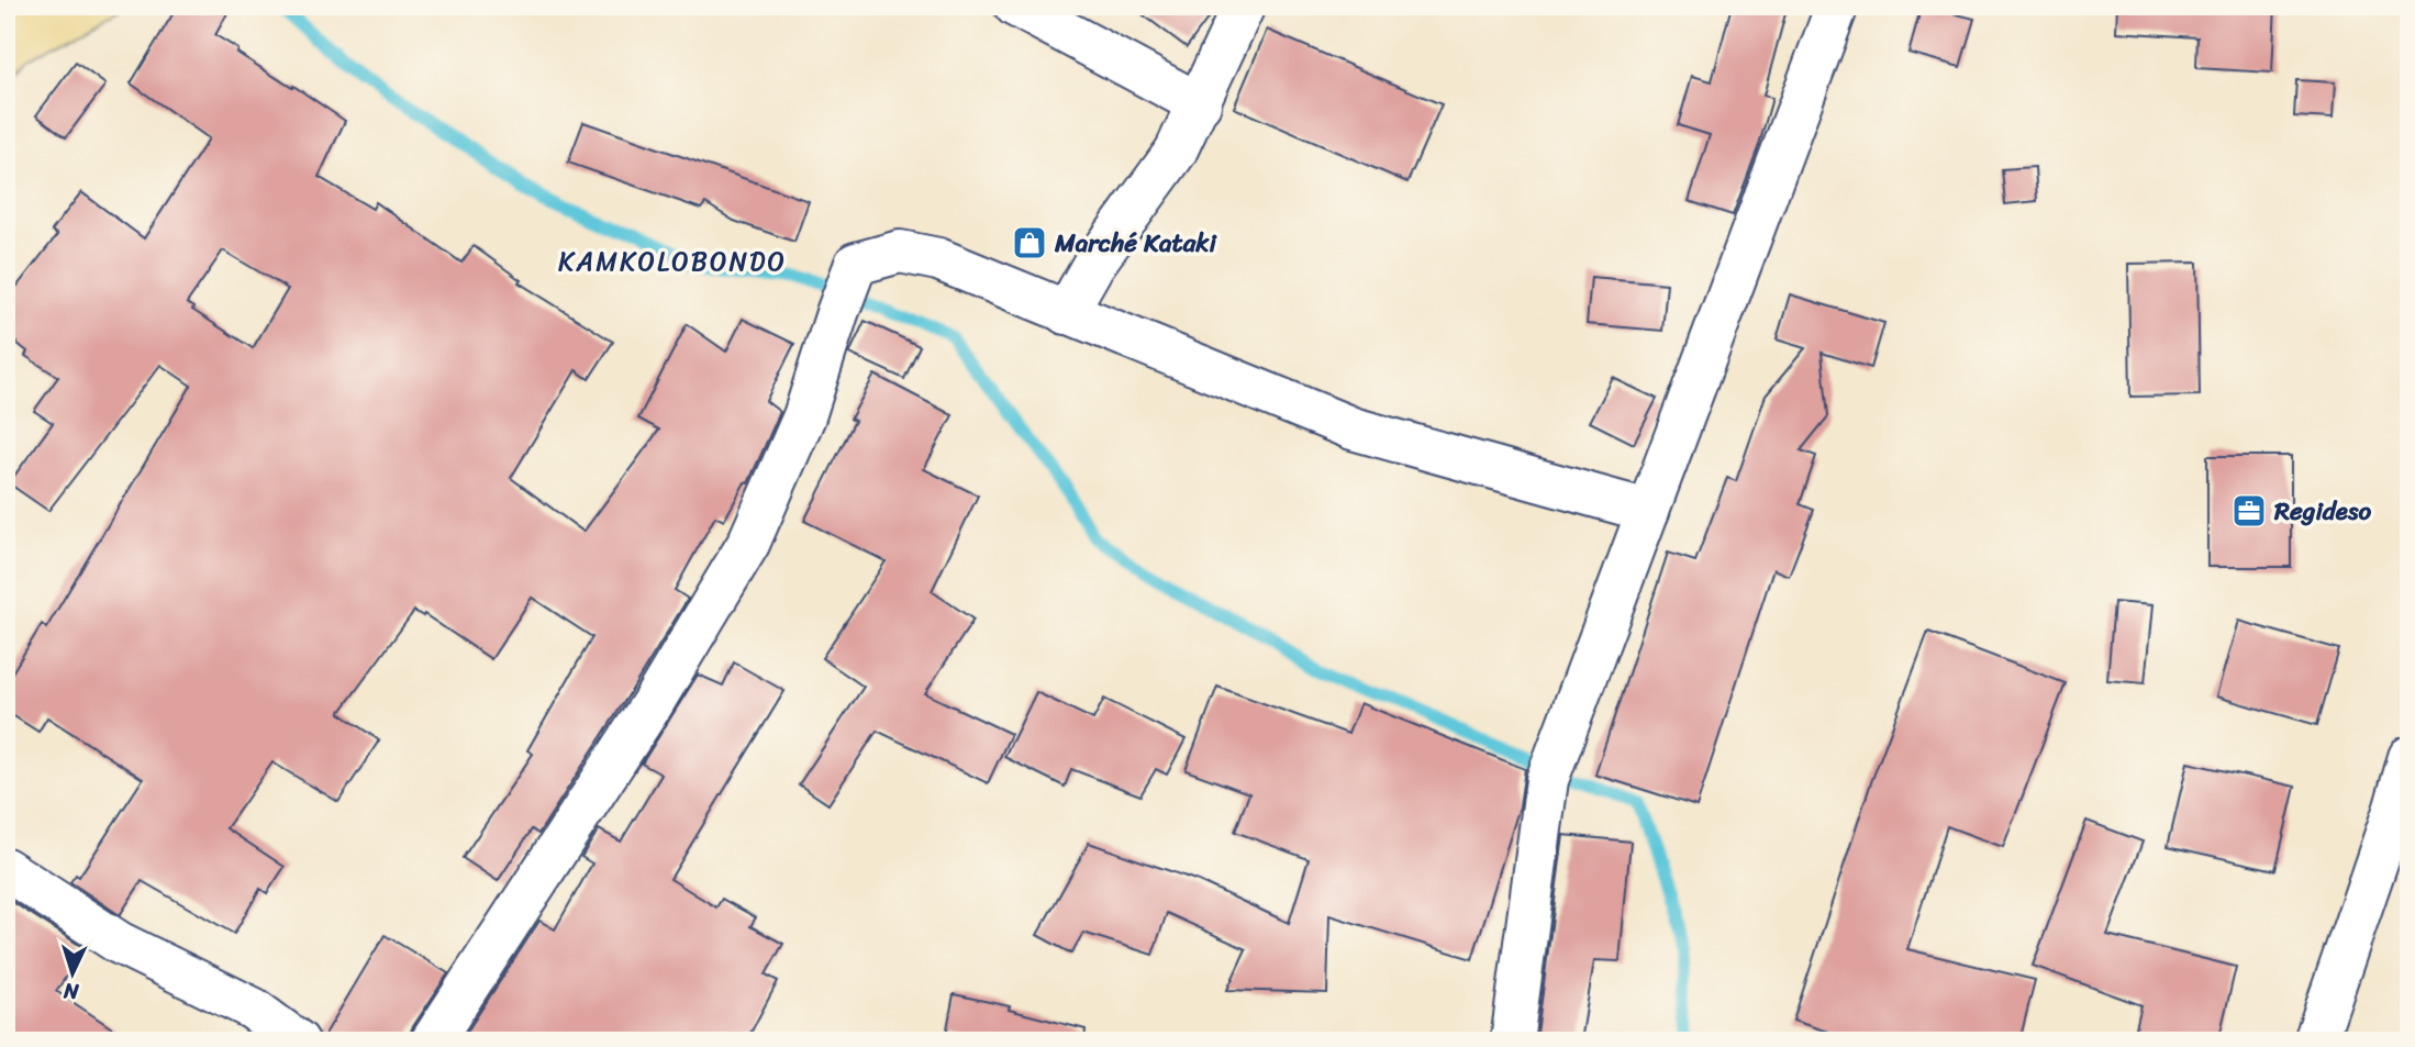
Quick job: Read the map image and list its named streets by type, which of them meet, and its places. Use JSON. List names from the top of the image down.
{
  "districts": ["KAMKOLOBONDO"],
  "places": {
    "shop": ["Marché Kataki"],
    "office": ["Regideso"]
  },
  "north": "bottom"
}
